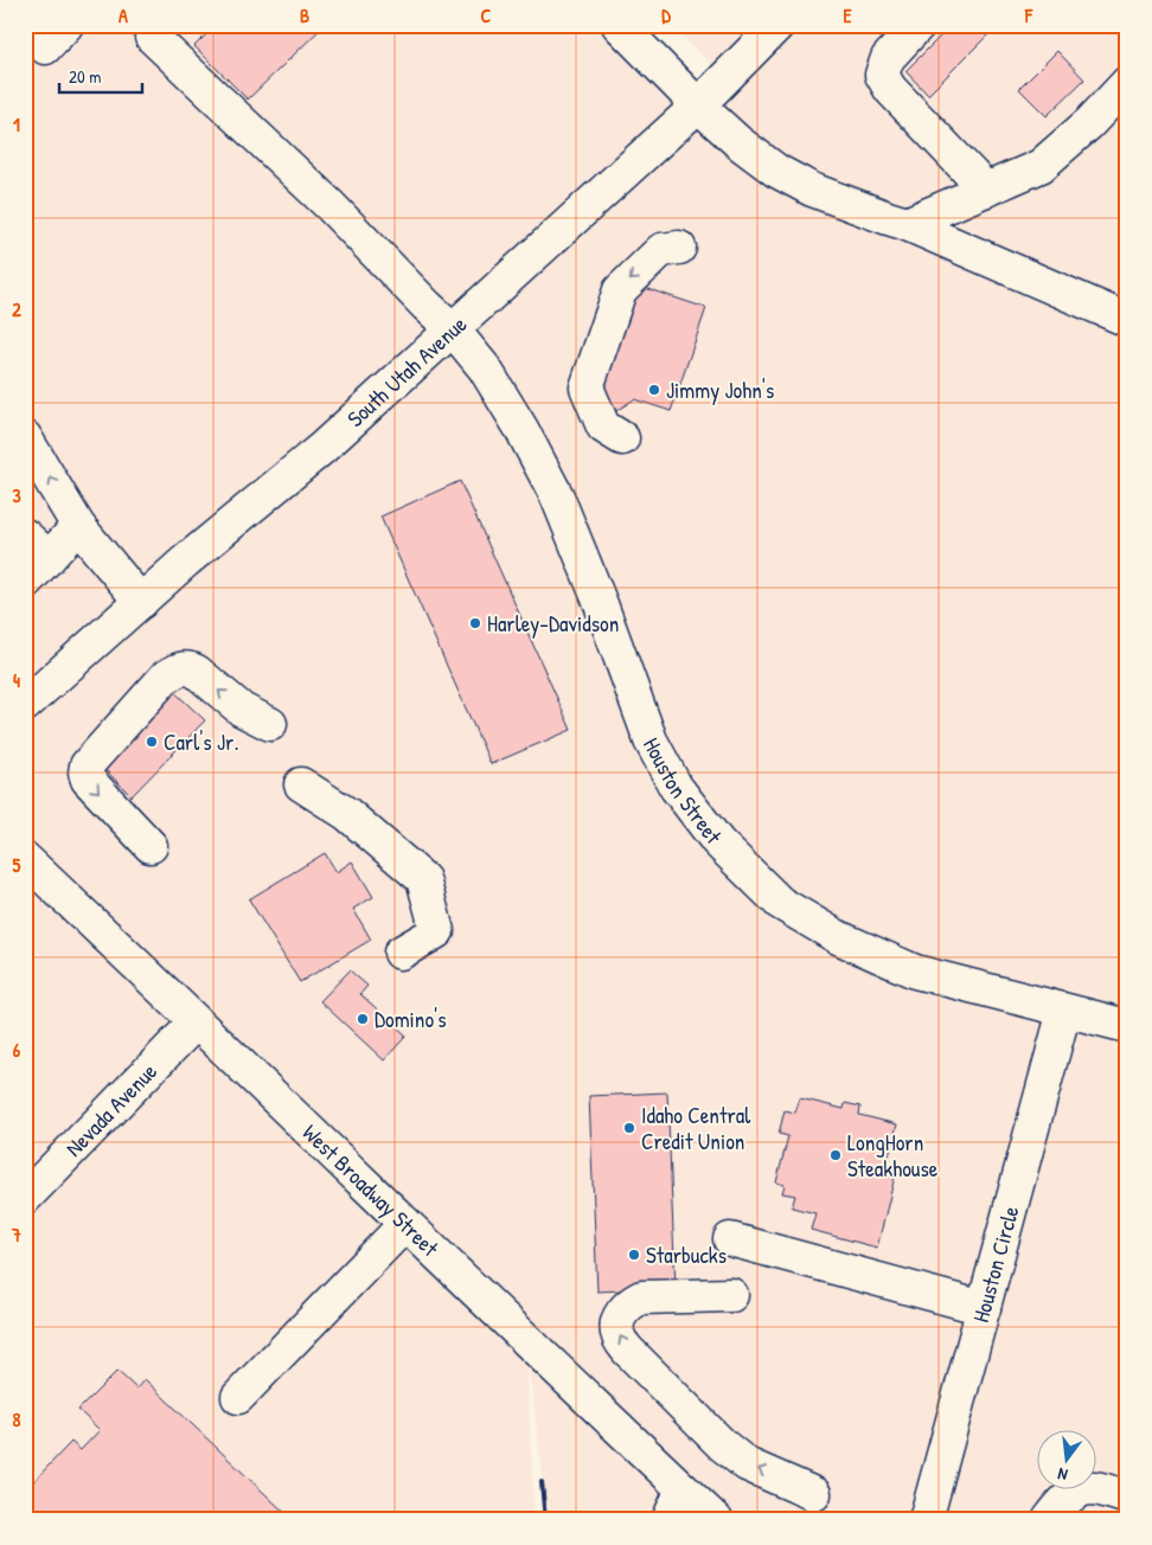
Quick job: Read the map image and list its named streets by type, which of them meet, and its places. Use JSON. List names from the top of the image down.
{
  "streets": {
    "main road": [
      "South Utah Avenue",
      "Houston Street",
      "Nevada Avenue",
      "West Broadway Street",
      "Houston Circle"
    ]
  },
  "crossings": [
    ["South Utah Avenue", "Houston Street"],
    ["Houston Street", "Houston Circle"],
    ["Nevada Avenue", "West Broadway Street"]
  ],
  "places": [
    "Jimmy John's",
    "Harley-Davidson",
    "Carl's Jr.",
    "Domino's",
    "Idaho Central Credit Union",
    "LongHorn Steakhouse",
    "Starbucks"
  ],
  "scale_bar": "20 m",
  "north": "bottom",
  "grid": {
    "columns": [
      "A",
      "B",
      "C",
      "D",
      "E",
      "F"
    ],
    "rows": [
      "1",
      "2",
      "3",
      "4",
      "5",
      "6",
      "7",
      "8"
    ]
  }
}
